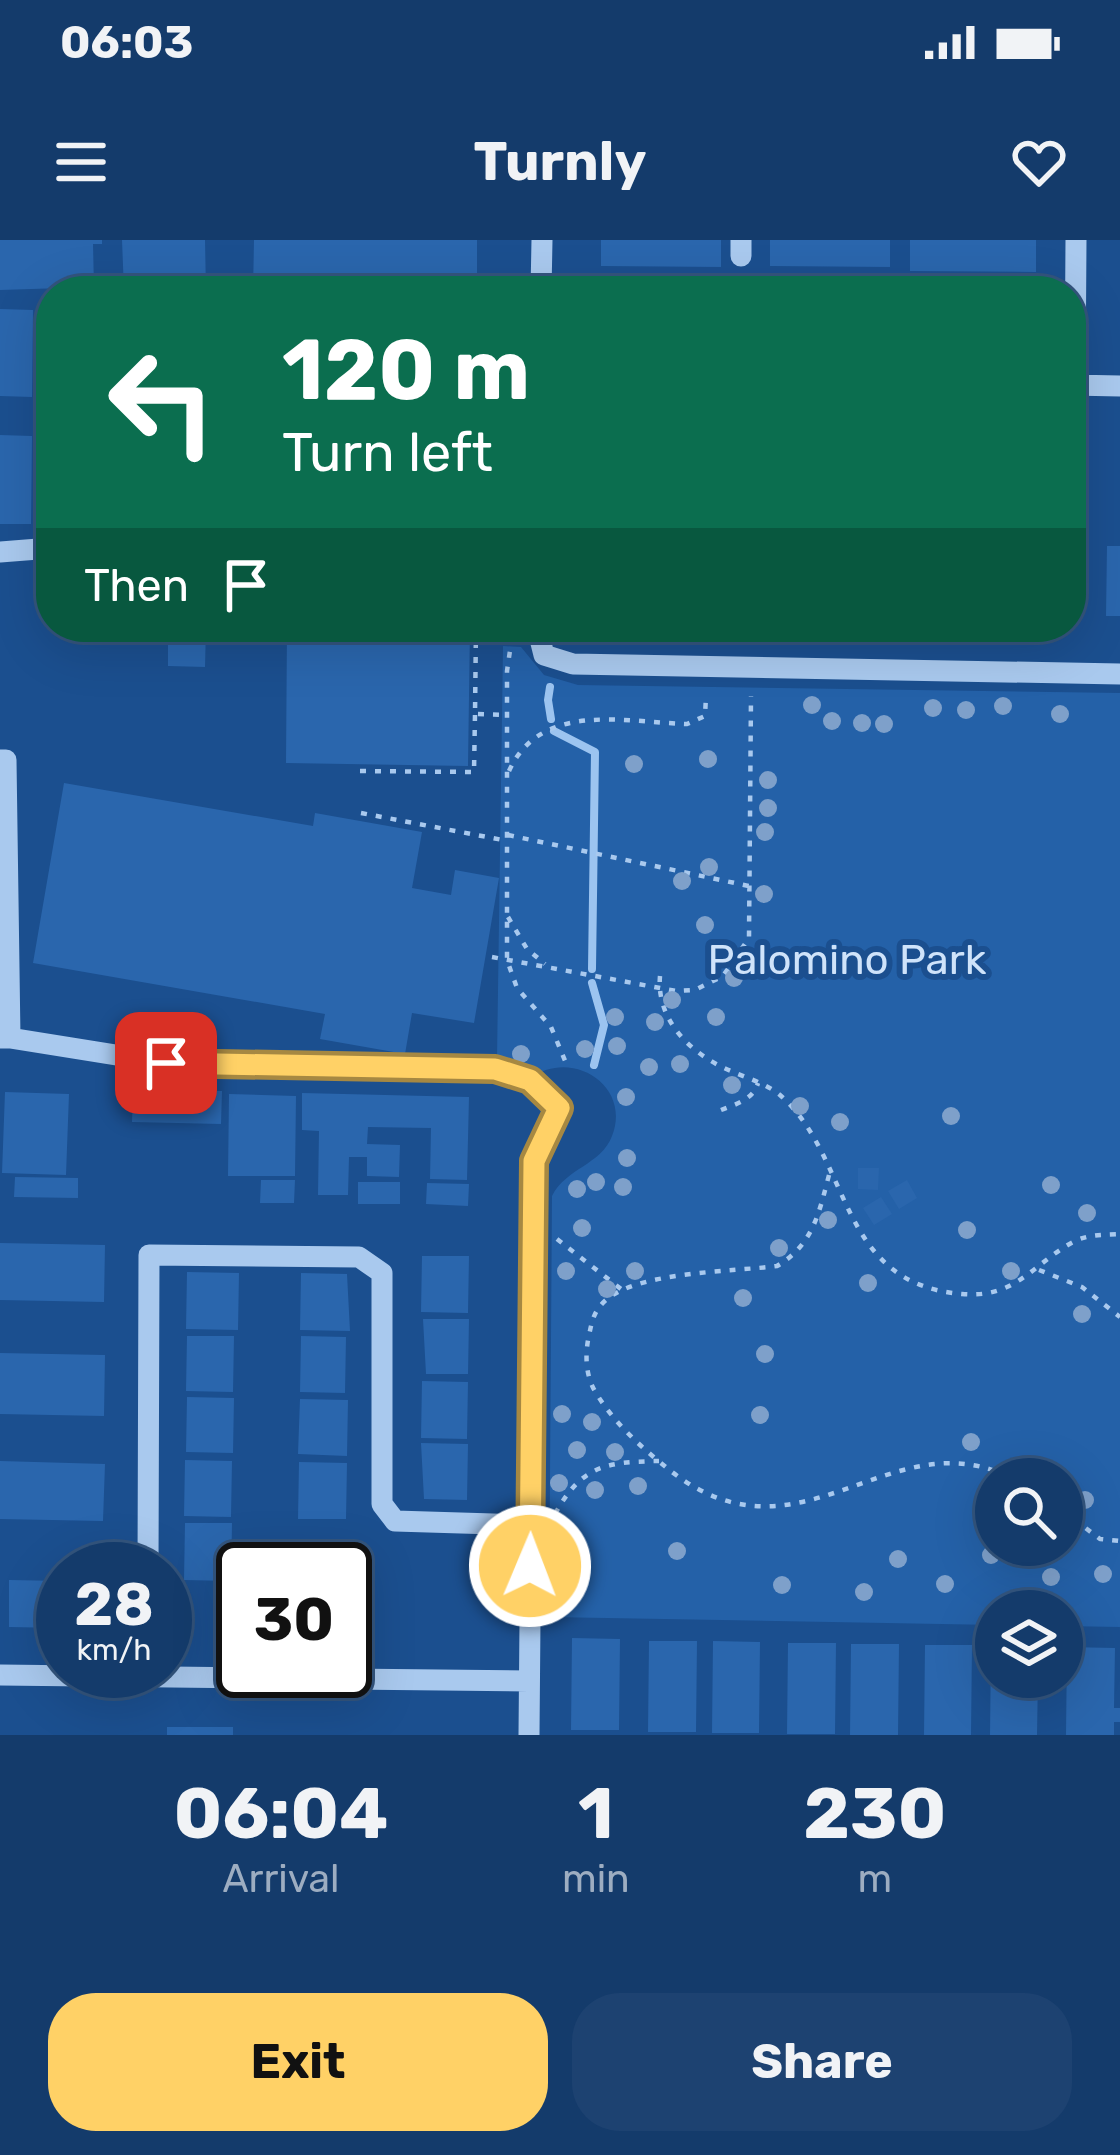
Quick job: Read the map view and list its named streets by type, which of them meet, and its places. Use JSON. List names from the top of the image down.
{
  "parks": ["Palomino Park"],
  "page": {
    "status": "06:03",
    "header": "Turnly",
    "turn": ["120 m", "Turn left"],
    "then": "Then",
    "speed": "28 km/h",
    "limit": "30",
    "eta": [
      "06:04",
      "Arrival",
      "1",
      "min",
      "230",
      "m"
    ],
    "buttons": ["Exit", "Share"]
  }
}
